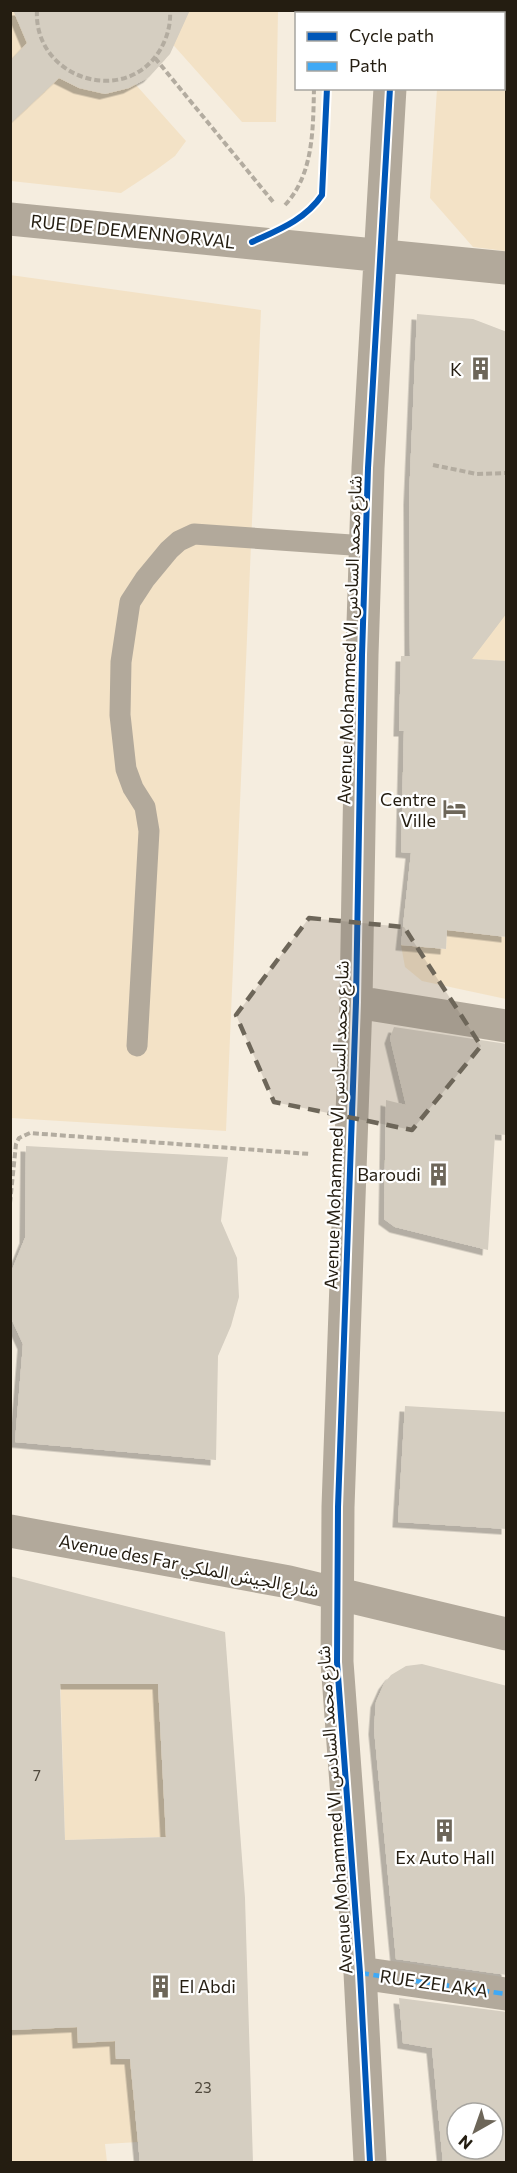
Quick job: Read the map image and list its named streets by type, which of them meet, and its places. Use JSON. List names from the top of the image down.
{
  "streets": {
    "street": [
      "RUE DE DEMENNORVAL",
      "Avenue Mohammed VI شارع محمد السادس",
      "Avenue des Far شارع الجيش الملكي",
      "RUE ZELAKA"
    ]
  },
  "crossings": [
    ["RUE DE DEMENNORVAL", "Avenue Mohammed VI شارع محمد السادس"],
    ["Avenue Mohammed VI شارع محمد السادس", "Avenue des Far شارع الجيش الملكي"],
    ["Avenue Mohammed VI شارع محمد السادس", "RUE ZELAKA"]
  ],
  "places": {
    "building": [
      "K",
      "Baroudi",
      "Ex Auto Hall",
      "El Abdi"
    ],
    "hotel": ["Centre Ville"]
  },
  "house_numbers": ["7", "23"],
  "legend": ["Cycle path", "Path"],
  "north": "bottom left"
}
